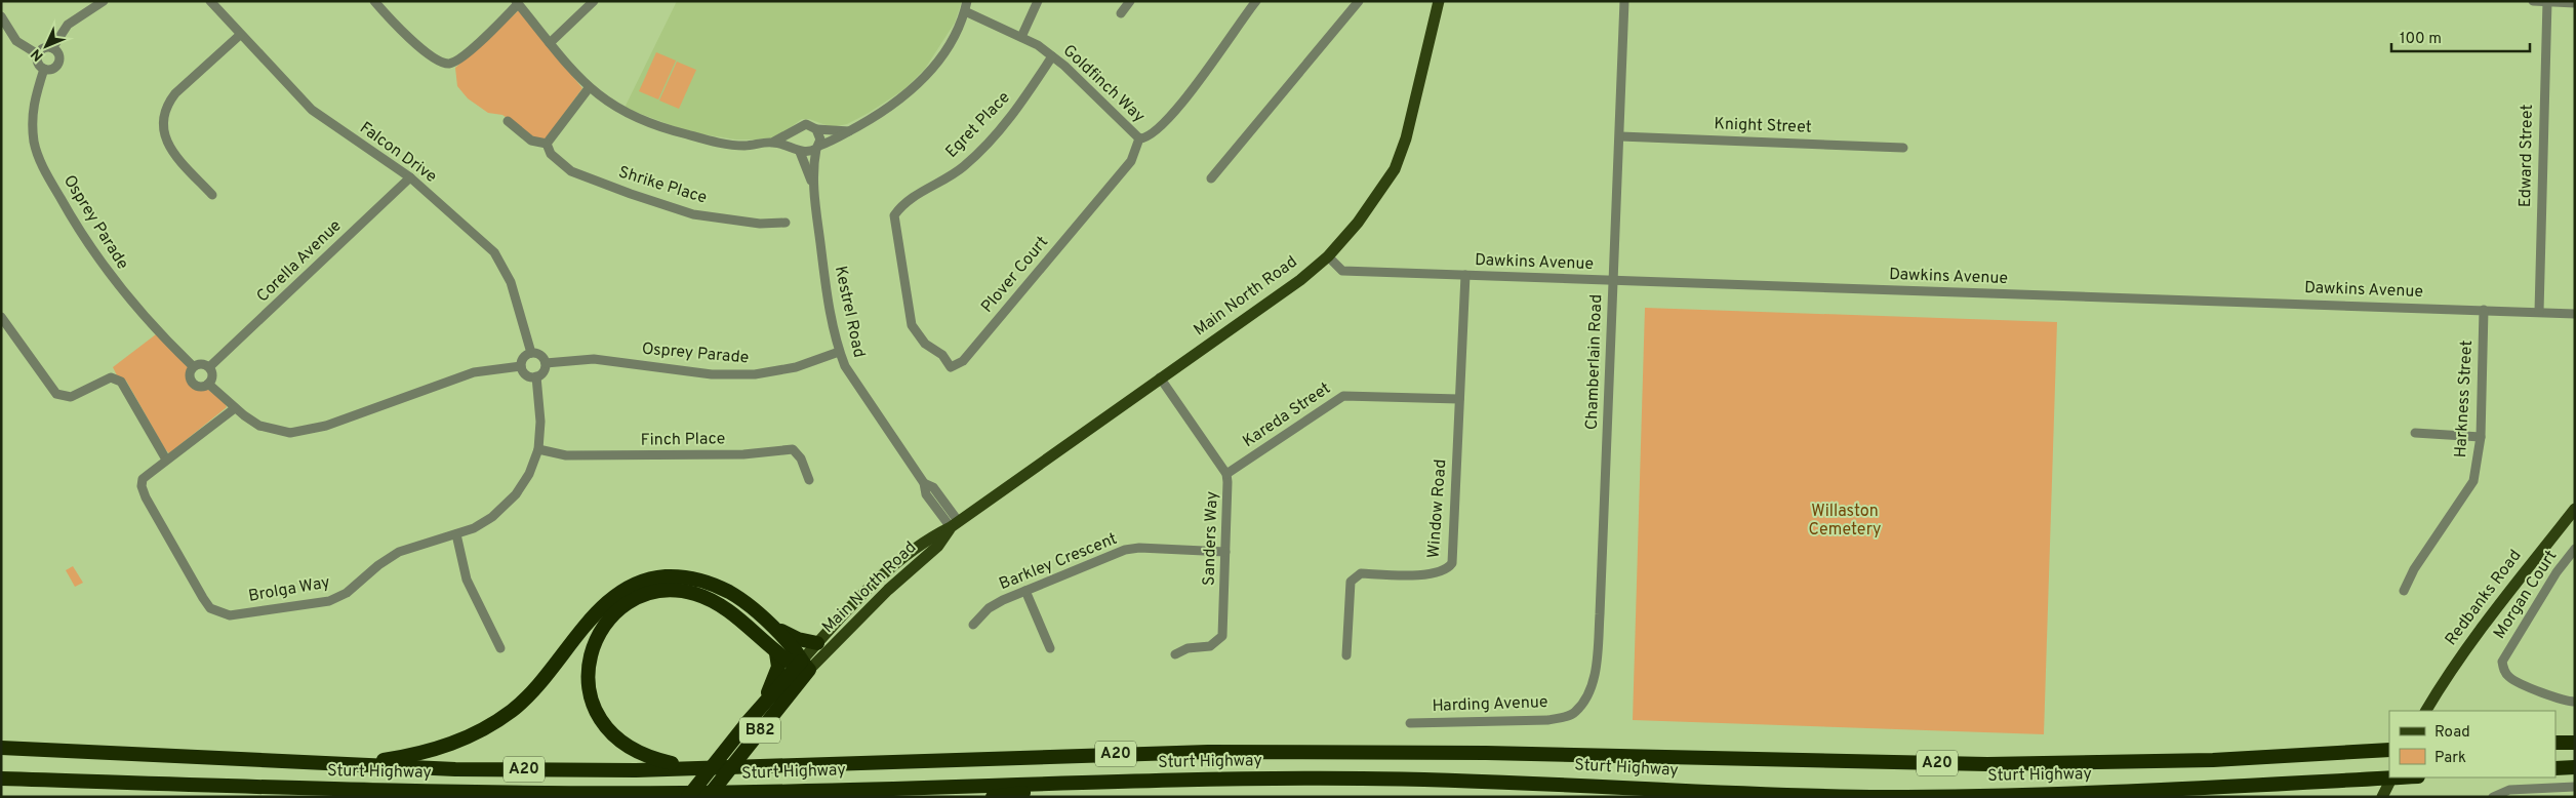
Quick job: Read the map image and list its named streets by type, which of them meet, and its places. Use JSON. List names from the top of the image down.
{
  "streets": {
    "highway": ["B82", "A20", "Sturt Highway"],
    "main road": ["Main North Road", "Redbanks Road"],
    "street": [
      "Goldfinch Way",
      "Egret Place",
      "Knight Street",
      "Falcon Drive",
      "Edward Street",
      "Shrike Place",
      "Osprey Parade",
      "Corella Avenue",
      "Dawkins Avenue",
      "Plover Court",
      "Kestrel Road",
      "Chamberlain Road",
      "Harkness Street",
      "Kareda Street",
      "Finch Place",
      "Window Road",
      "Sanders Way",
      "Barkley Crescent",
      "Brolga Way",
      "Morgan Court",
      "Harding Avenue"
    ]
  },
  "crossings": [
    ["Goldfinch Way", "Egret Place"],
    ["Goldfinch Way", "Plover Court"],
    ["Egret Place", "Plover Court"],
    ["Knight Street", "Chamberlain Road"],
    ["Falcon Drive", "Osprey Parade"],
    ["Falcon Drive", "Corella Avenue"],
    ["Falcon Drive", "Brolga Way"],
    ["Edward Street", "Dawkins Avenue"],
    ["Osprey Parade", "Corella Avenue"],
    ["Osprey Parade", "Kestrel Road"],
    ["Osprey Parade", "Brolga Way"],
    ["Dawkins Avenue", "Main North Road"],
    ["Dawkins Avenue", "Chamberlain Road"],
    ["Dawkins Avenue", "Harkness Street"],
    ["Dawkins Avenue", "Window Road"],
    ["Main North Road", "Kestrel Road"],
    ["Main North Road", "Sanders Way"],
    ["Main North Road", "B82"],
    ["Chamberlain Road", "Harding Avenue"],
    ["Kareda Street", "Window Road"],
    ["Kareda Street", "Sanders Way"],
    ["Finch Place", "Brolga Way"],
    ["Sanders Way", "Barkley Crescent"],
    ["B82", "Sturt Highway"]
  ],
  "parks": ["Willaston Cemetery"],
  "legend": ["Road", "Park"],
  "scale_bar": "100 m",
  "north": "bottom left"
}
